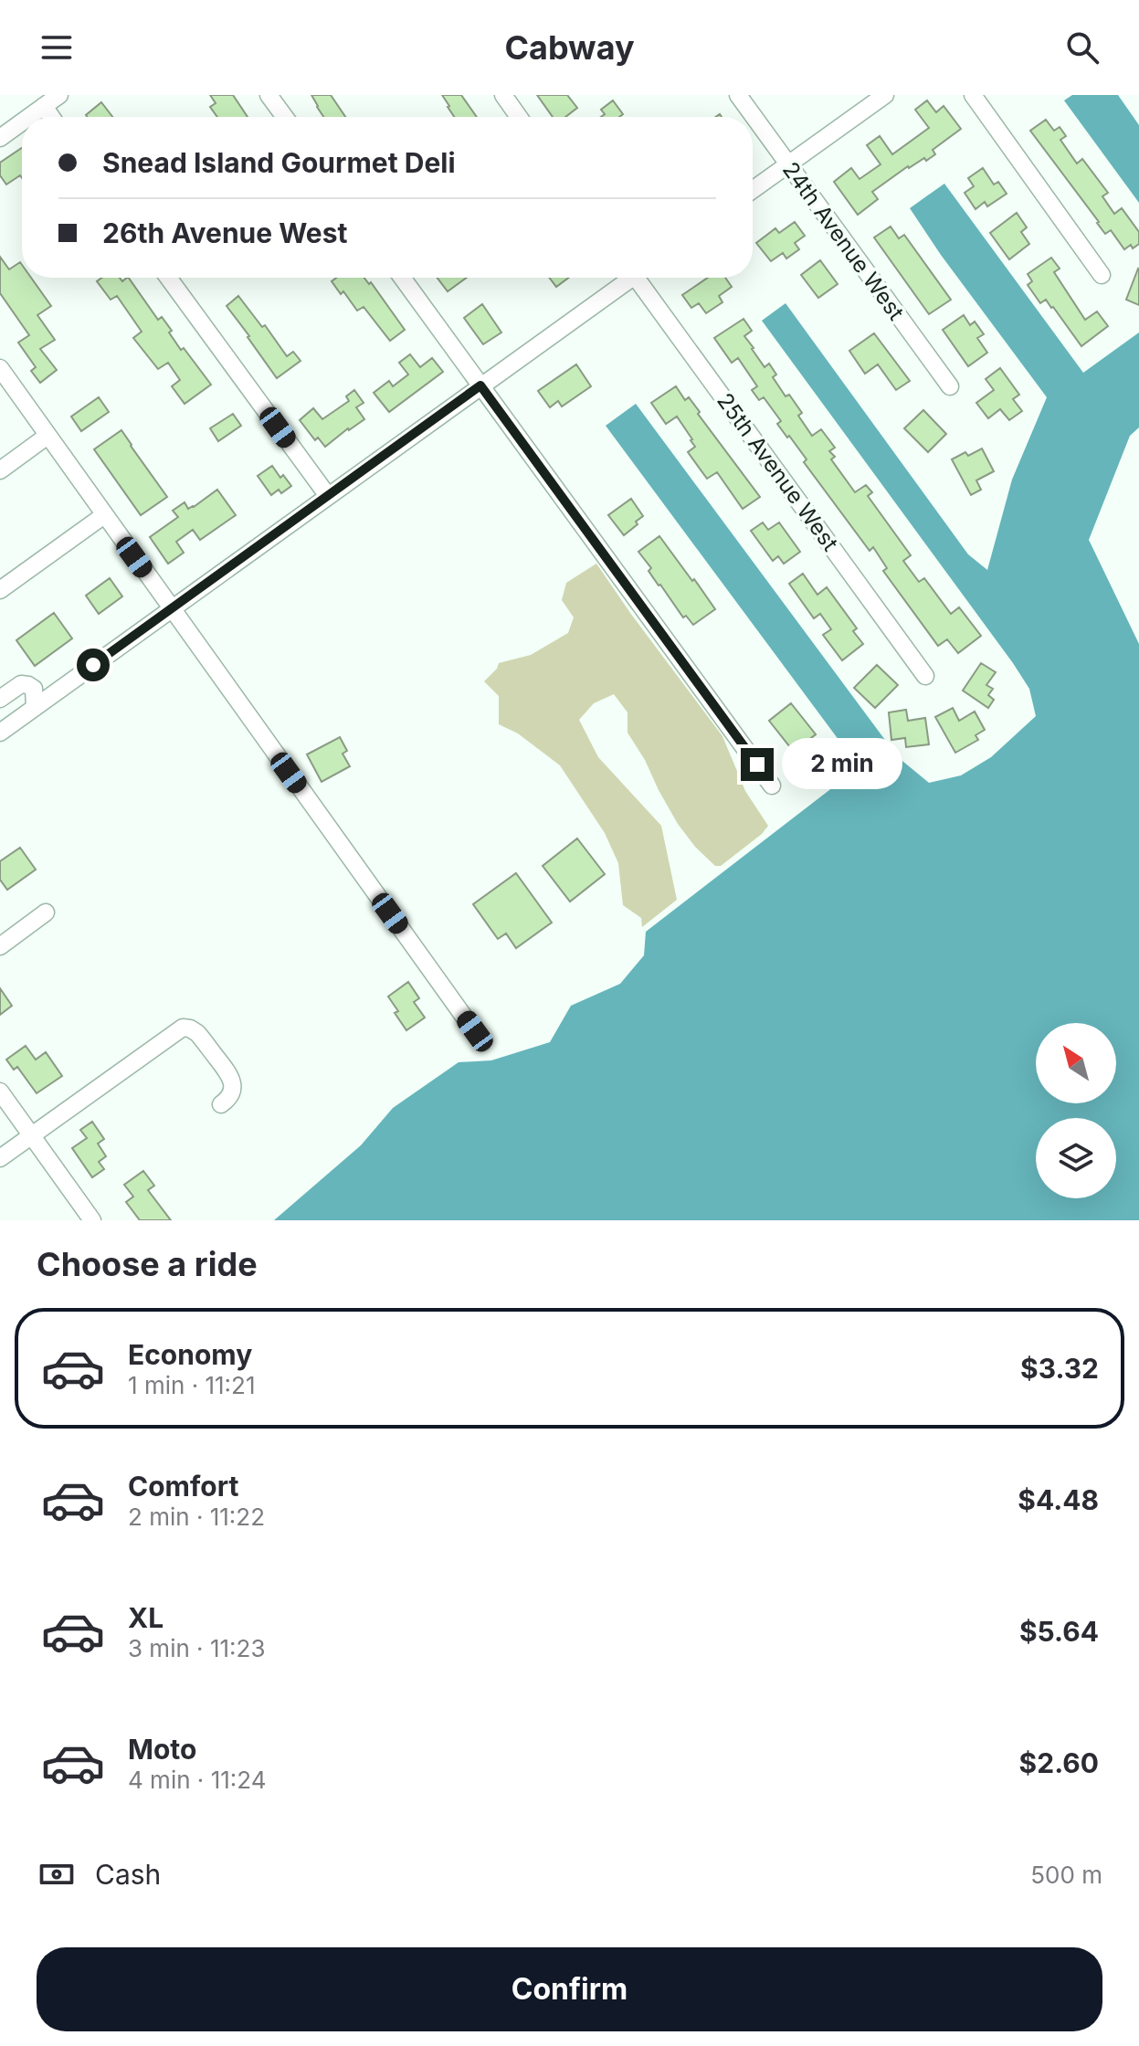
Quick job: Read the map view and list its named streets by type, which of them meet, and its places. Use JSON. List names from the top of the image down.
{
  "streets": {
    "street": ["24th Avenue West", "25th Avenue West"]
  },
  "north": "top left",
  "page": {
    "header": "Cabway",
    "banner": ["Snead Island Gourmet Deli", "26th Avenue West"],
    "bubble": "2 min",
    "heading": "Choose a ride",
    "list": [
      {
        "name": "Economy",
        "note": "1 min · 11:21",
        "value": "$3.32"
      },
      {
        "name": "Comfort",
        "note": "2 min · 11:22",
        "value": "$4.48"
      },
      {
        "name": "XL",
        "note": "3 min · 11:23",
        "value": "$5.64"
      },
      {
        "name": "Moto",
        "note": "4 min · 11:24",
        "value": "$2.60"
      }
    ],
    "pay": ["Cash", "500 m"],
    "buttons": "Confirm"
  }
}
